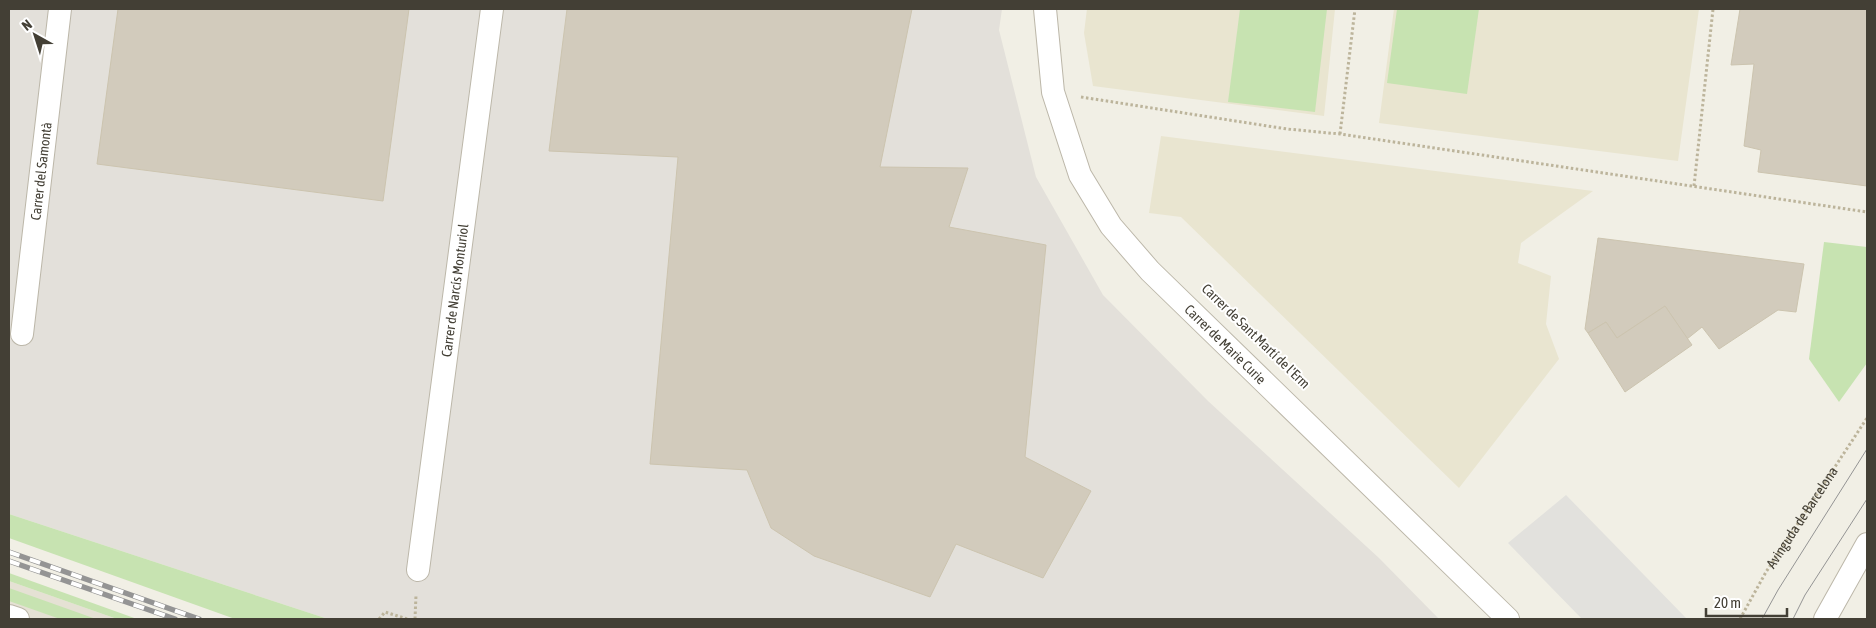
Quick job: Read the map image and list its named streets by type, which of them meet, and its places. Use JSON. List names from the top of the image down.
{
  "streets": {
    "street": ["Carrer del Samontà", "Carrer de Narcís Monturiol", "Carrer de Marie Curie"],
    "path": ["Avinguda de Barcelona"]
  },
  "scale_bar": "20 m",
  "north": "top left"
}
